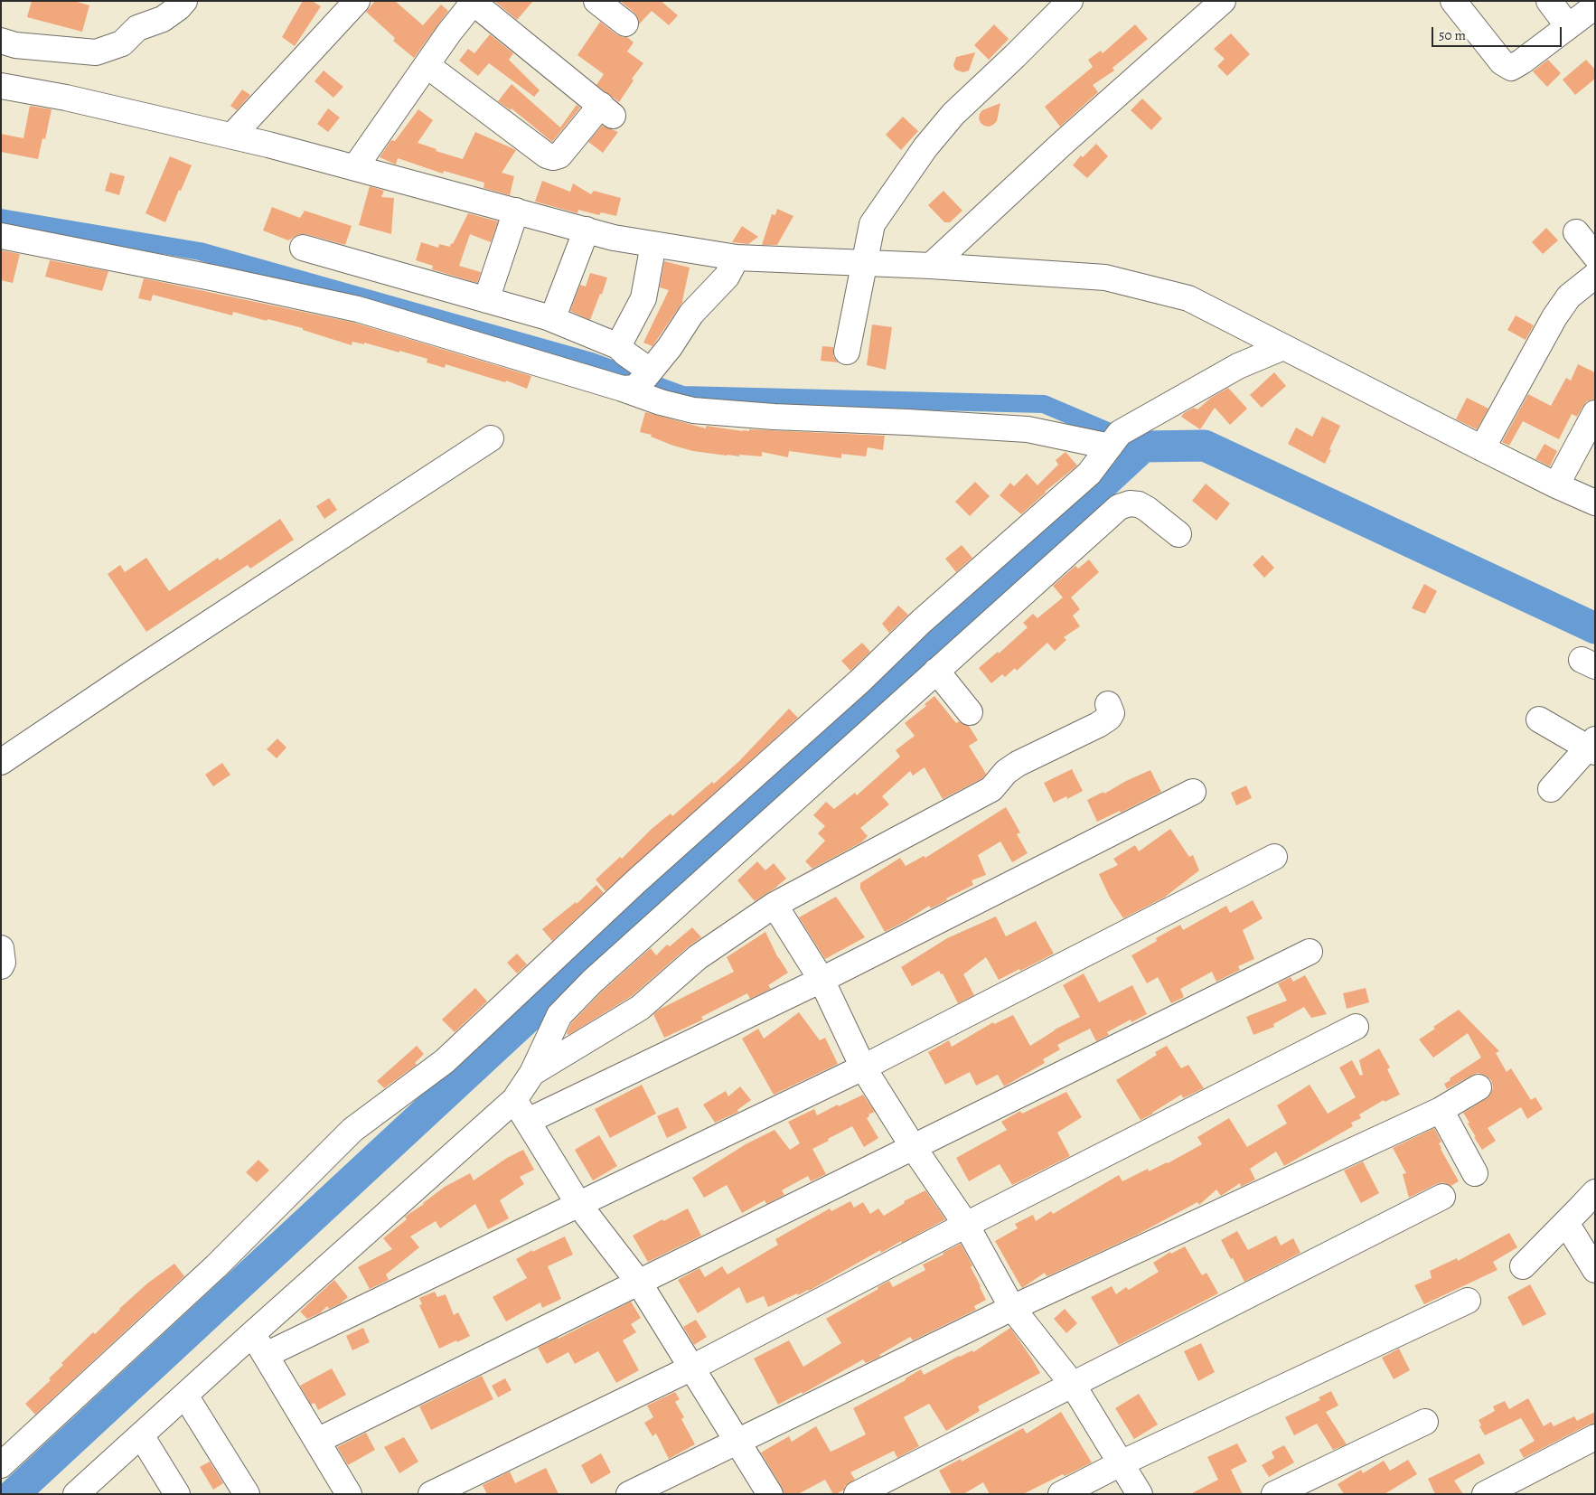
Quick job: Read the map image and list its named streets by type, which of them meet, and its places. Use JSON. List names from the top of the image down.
{
  "scale_bar": "50 m"
}
